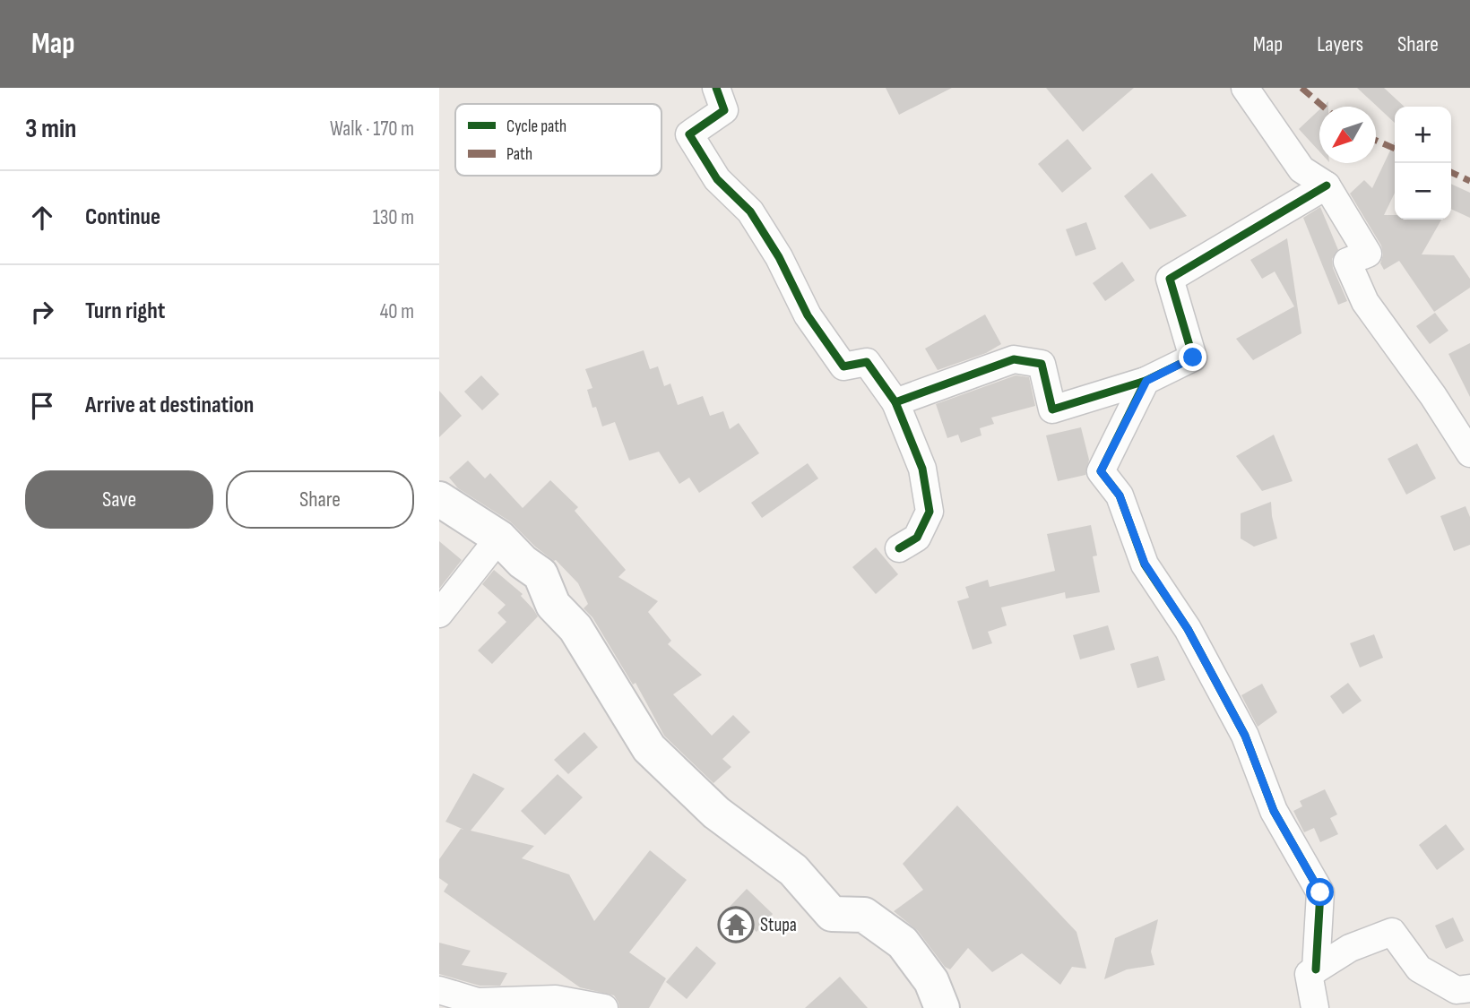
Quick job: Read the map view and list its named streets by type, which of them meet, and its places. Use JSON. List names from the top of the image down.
{
  "places": {
    "temple": ["Stupa"]
  },
  "legend": ["Cycle path", "Path"],
  "north": "bottom left",
  "page": {
    "header": "Map",
    "nav": ["Map", "Layers", "Share"],
    "heading": ["3 min", "Walk · 170 m"],
    "map_buttons": ["+", "−"],
    "list": [
      ["Continue", "130 m"],
      ["Turn right", "40 m"],
      "Arrive at destination"
    ],
    "buttons": ["Save", "Share"]
  }
}
